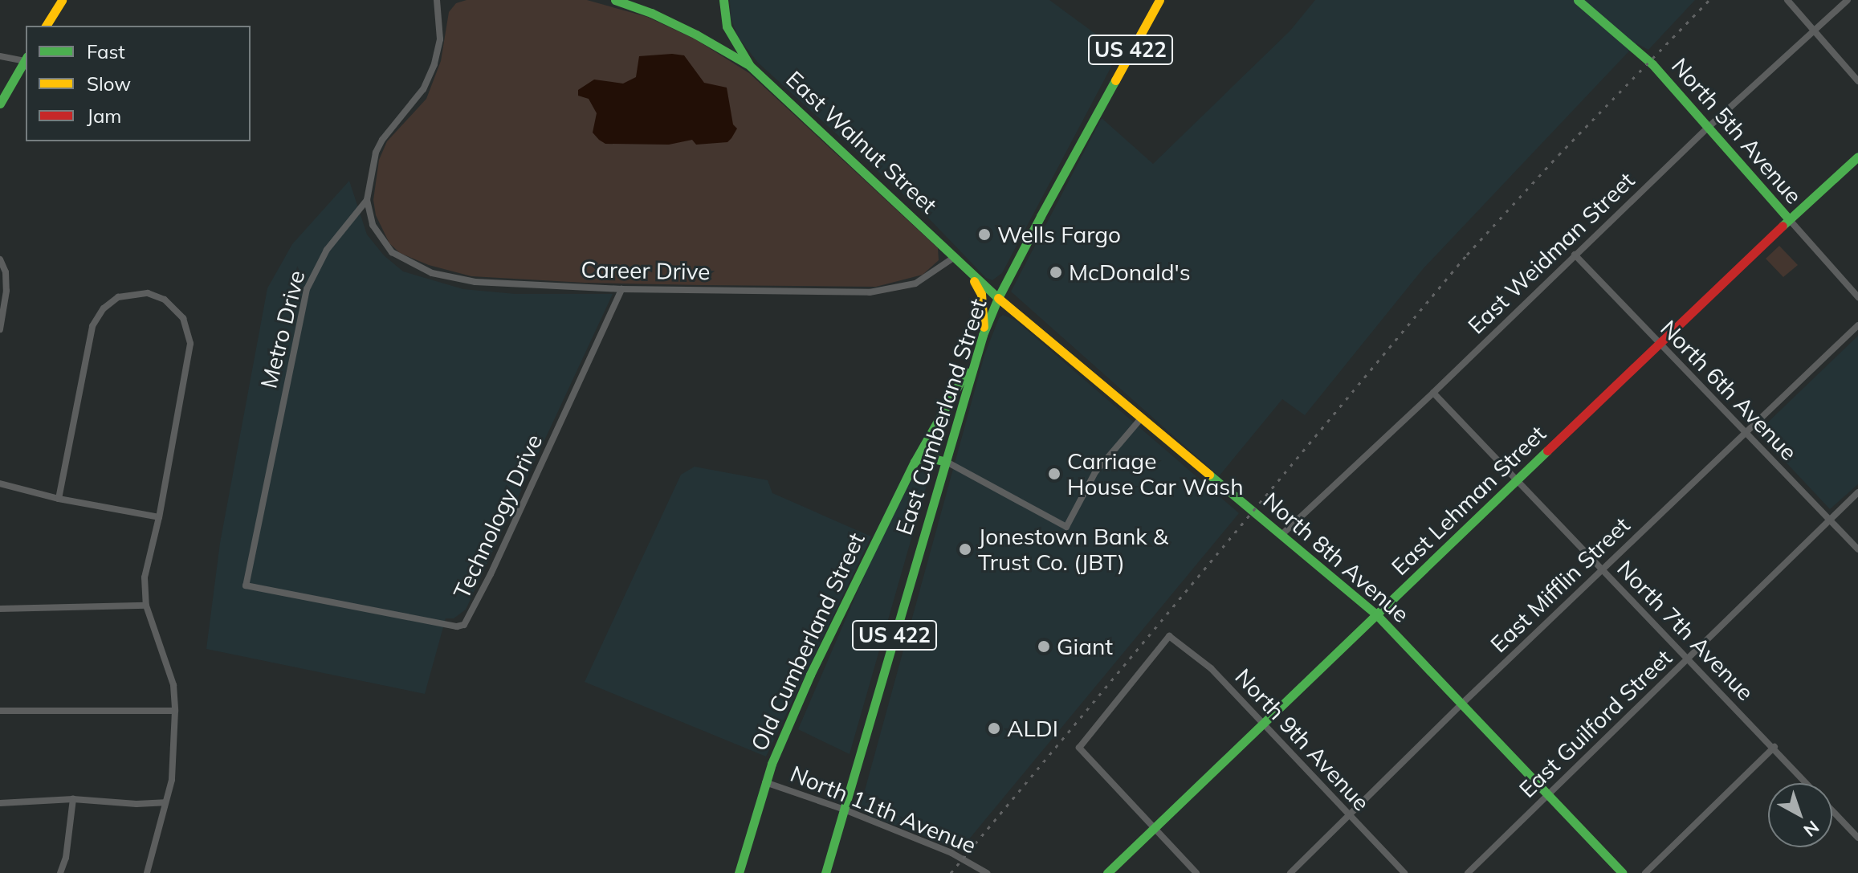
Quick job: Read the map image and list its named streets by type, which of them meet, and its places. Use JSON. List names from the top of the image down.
{
  "streets": {
    "main road": [
      "US 422",
      "North 5th Avenue",
      "East Walnut Street",
      "East Cumberland Street",
      "East Lehman Street",
      "North 8th Avenue",
      "Old Cumberland Street"
    ],
    "street": [
      "East Weidman Street",
      "Career Drive",
      "Metro Drive",
      "North 6th Avenue",
      "Technology Drive",
      "East Mifflin Street",
      "North 7th Avenue",
      "East Guilford Street",
      "North 9th Avenue",
      "North 11th Avenue"
    ]
  },
  "crossings": [
    ["US 422", "East Walnut Street"],
    ["US 422", "East Cumberland Street"],
    ["North 5th Avenue", "East Weidman Street"],
    ["North 5th Avenue", "East Lehman Street"],
    ["East Walnut Street", "Career Drive"],
    ["East Walnut Street", "East Cumberland Street"],
    ["East Walnut Street", "North 8th Avenue"],
    ["East Weidman Street", "North 6th Avenue"],
    ["East Weidman Street", "North 8th Avenue"],
    ["East Weidman Street", "North 7th Avenue"],
    ["Career Drive", "Metro Drive"],
    ["Career Drive", "Technology Drive"],
    ["Metro Drive", "Technology Drive"],
    ["North 6th Avenue", "East Lehman Street"],
    ["North 6th Avenue", "East Mifflin Street"],
    ["North 6th Avenue", "East Guilford Street"],
    ["East Cumberland Street", "North 8th Avenue"],
    ["East Cumberland Street", "Old Cumberland Street"],
    ["East Cumberland Street", "North 11th Avenue"],
    ["East Lehman Street", "North 8th Avenue"],
    ["East Lehman Street", "North 7th Avenue"],
    ["East Lehman Street", "North 9th Avenue"],
    ["North 8th Avenue", "East Mifflin Street"],
    ["North 8th Avenue", "East Guilford Street"],
    ["East Mifflin Street", "North 7th Avenue"],
    ["East Mifflin Street", "North 9th Avenue"],
    ["North 7th Avenue", "East Guilford Street"],
    ["Old Cumberland Street", "North 11th Avenue"]
  ],
  "places": [
    "Wells Fargo",
    "McDonald's",
    "Carriage House Car Wash",
    "Jonestown Bank & Trust Co. (JBT)",
    "Giant",
    "ALDI"
  ],
  "legend": ["Fast", "Slow", "Jam"],
  "north": "bottom right"
}
